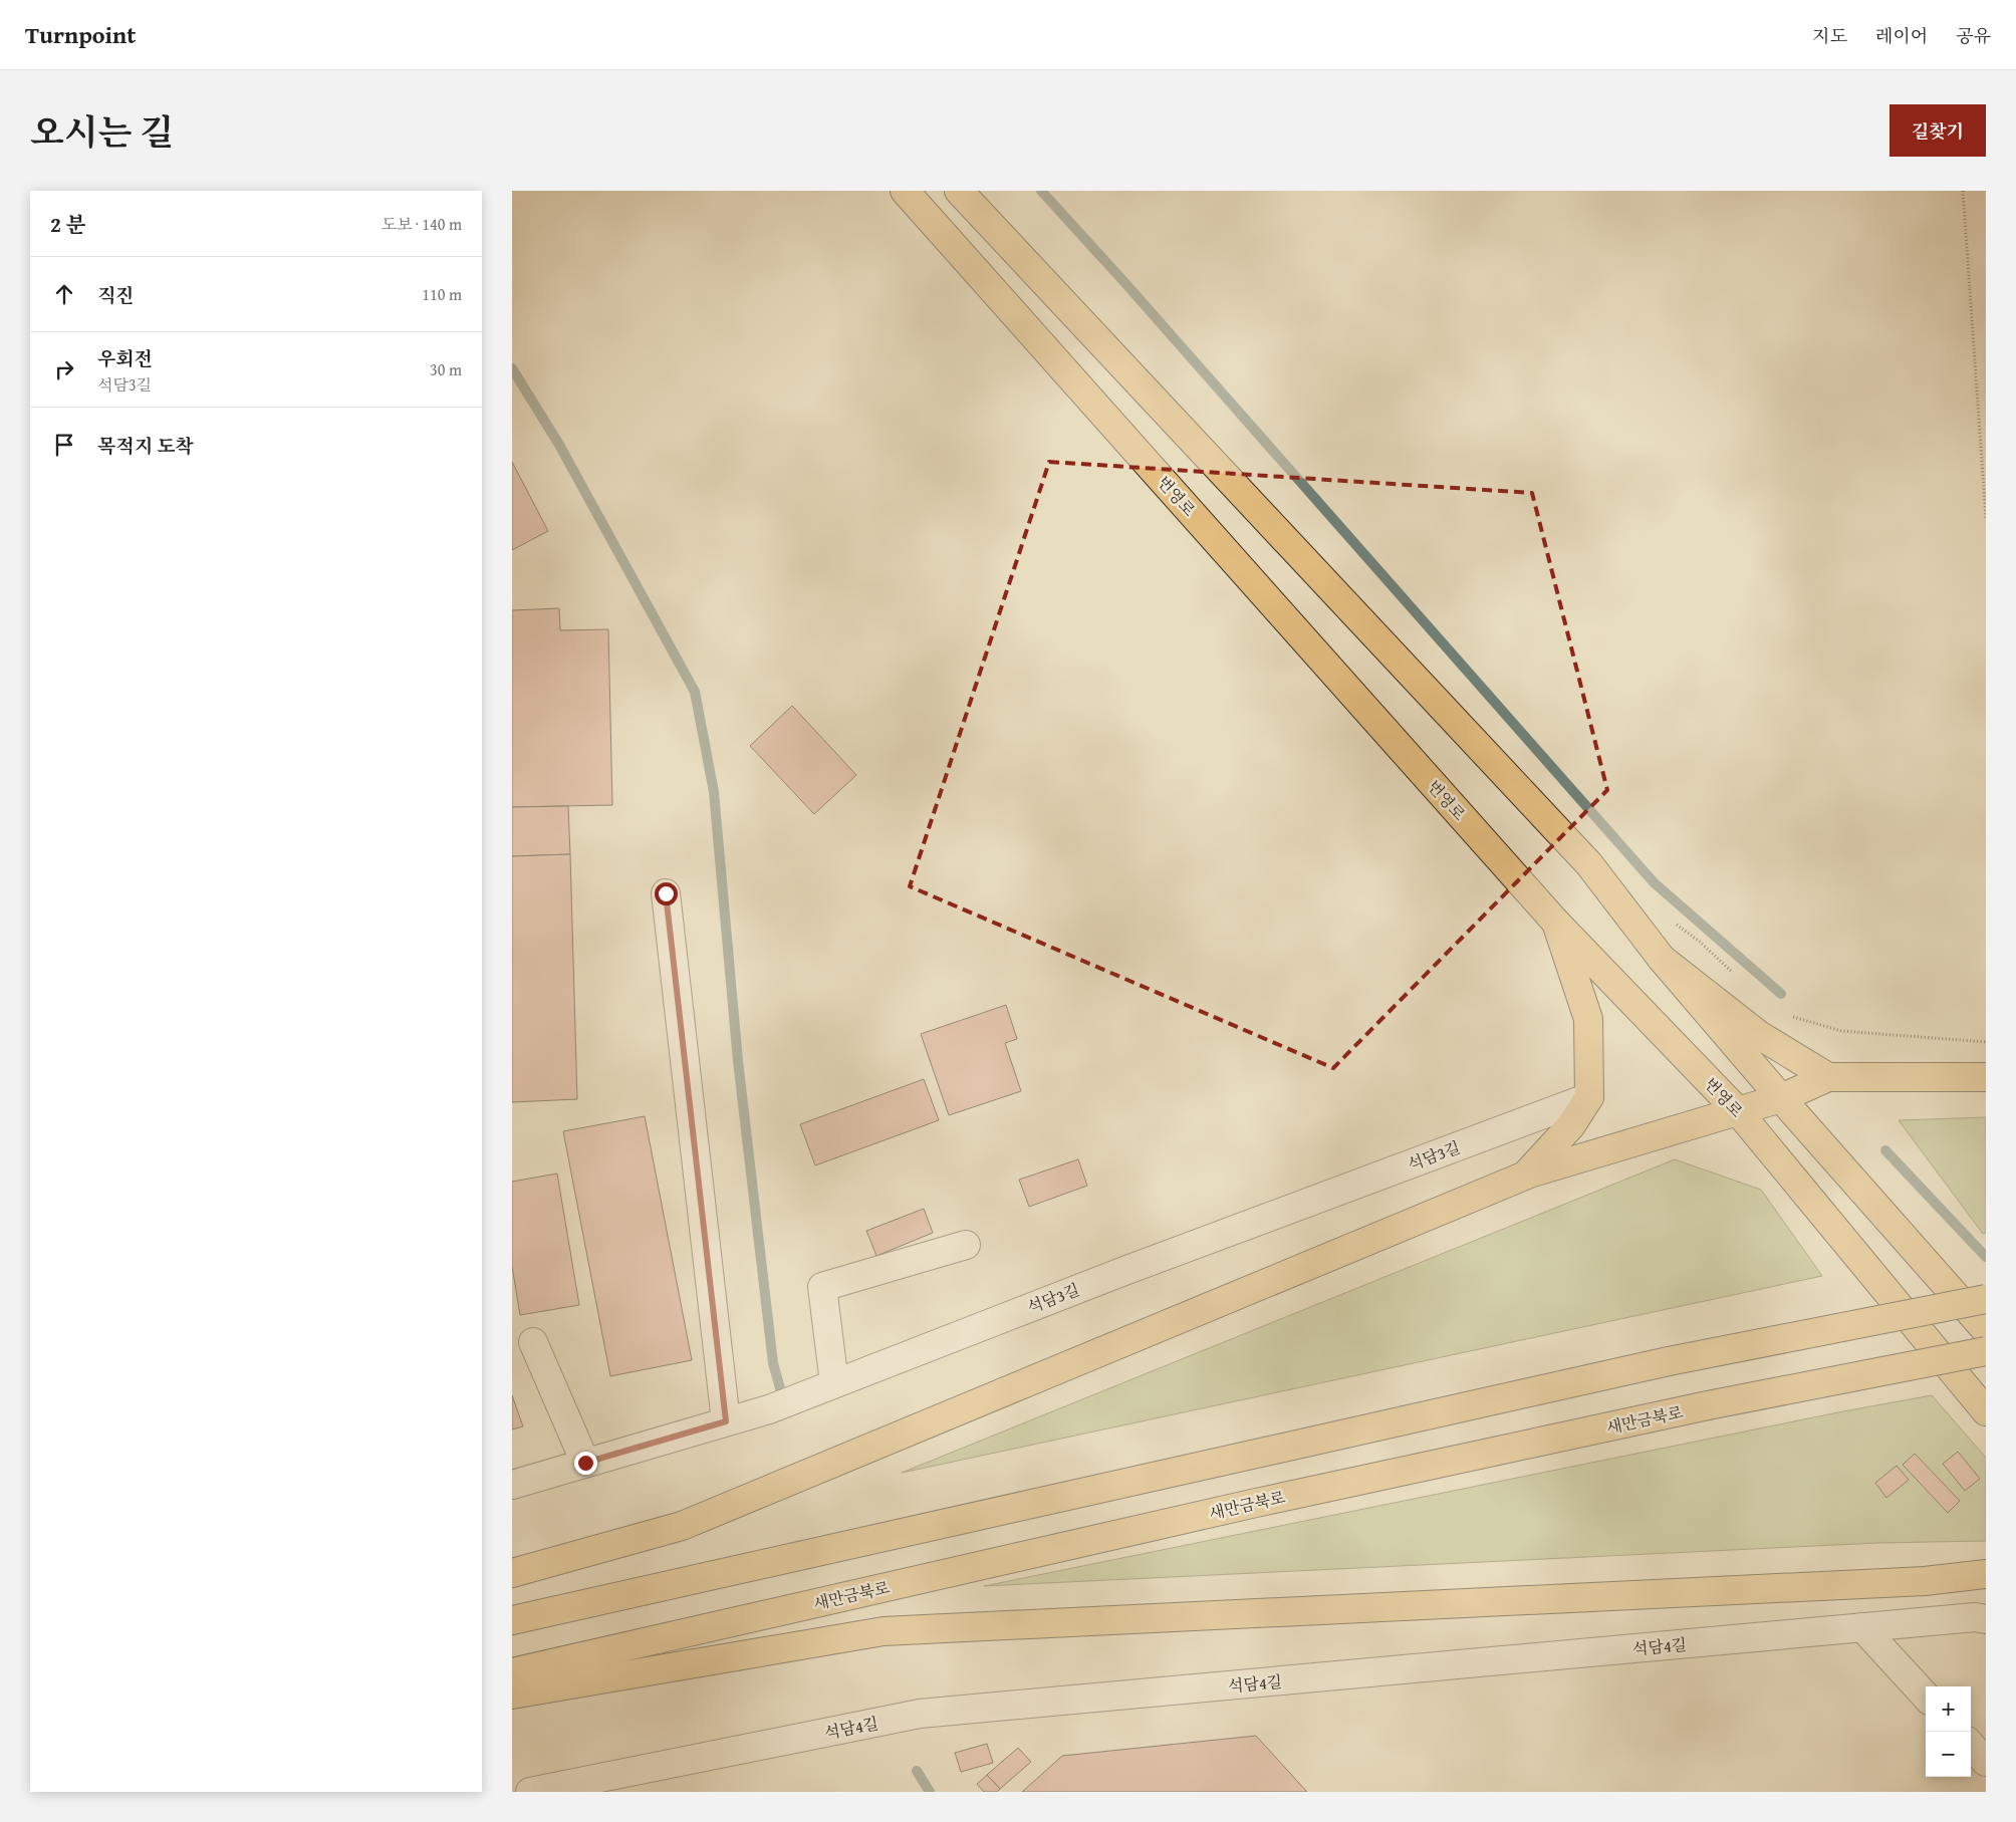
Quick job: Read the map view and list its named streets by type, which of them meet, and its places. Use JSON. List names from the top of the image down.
{
  "streets": {
    "main road": ["번영로", "새만금북로"],
    "street": ["석담3길", "석담4길"]
  },
  "page": {
    "header": "Turnpoint",
    "nav": ["지도", "레이어", "공유"],
    "title": "오시는 길",
    "buttons": "길찾기",
    "heading": ["2 분", "도보 · 140 m"],
    "list": [
      ["직진", "110 m"],
      ["우회전", "석담3길", "30 m"],
      "목적지 도착"
    ],
    "map_buttons": ["+", "−"]
  }
}
